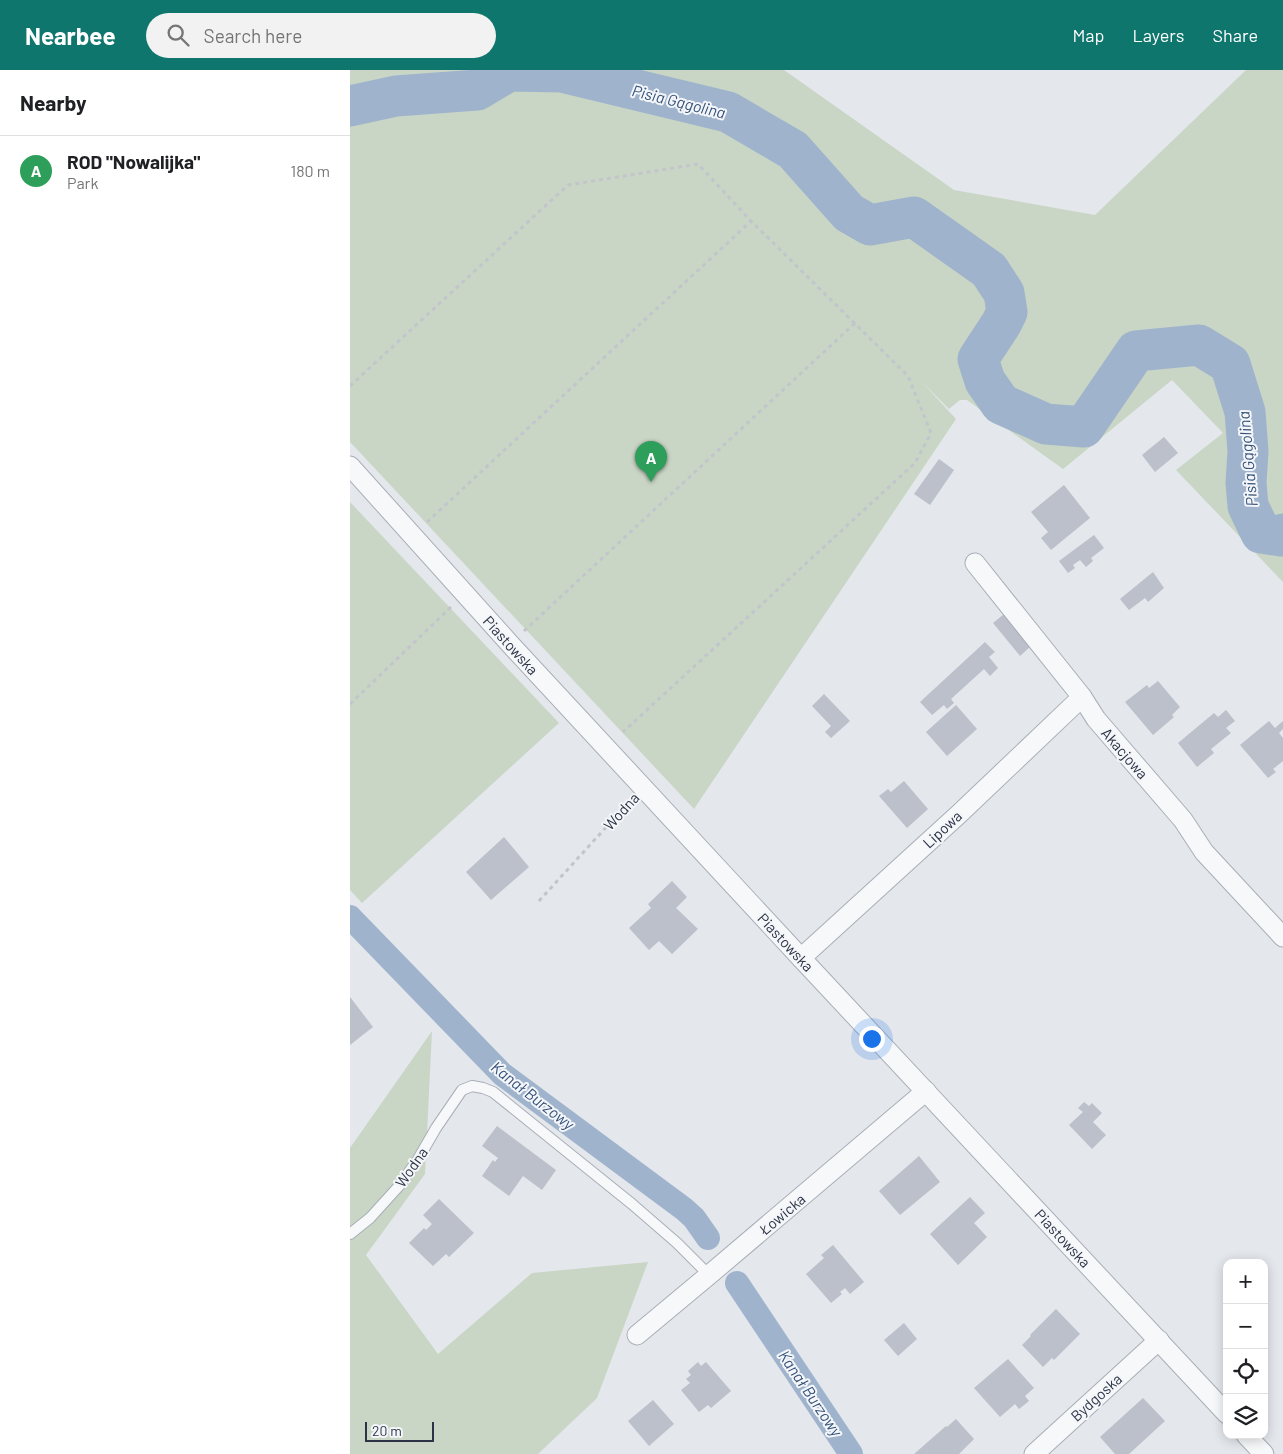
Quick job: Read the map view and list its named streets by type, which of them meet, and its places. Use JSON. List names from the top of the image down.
{
  "streets": {
    "street": [
      "Piastowska",
      "Akacjowa",
      "Lipowa",
      "Łowicka",
      "Bydgoska"
    ],
    "lane": ["Wodna"]
  },
  "crossings": [
    ["Piastowska", "Wodna"],
    ["Piastowska", "Lipowa"],
    ["Piastowska", "Łowicka"],
    ["Piastowska", "Bydgoska"],
    ["Akacjowa", "Lipowa"],
    ["Wodna", "Łowicka"]
  ],
  "water": ["Pisia Gągolina", "Kanał Burzowy"],
  "scale_bar": "20 m",
  "page": {
    "header": "Nearbee",
    "search": "Search here",
    "nav": ["Map", "Layers", "Share"],
    "heading": "Nearby",
    "list": [
      {
        "mark": "A",
        "name": "ROD \"Nowalijka\"",
        "note": "Park",
        "value": "180 m"
      }
    ],
    "pins": "A",
    "map_buttons": ["+", "−"],
    "scale": "20 m"
  }
}
